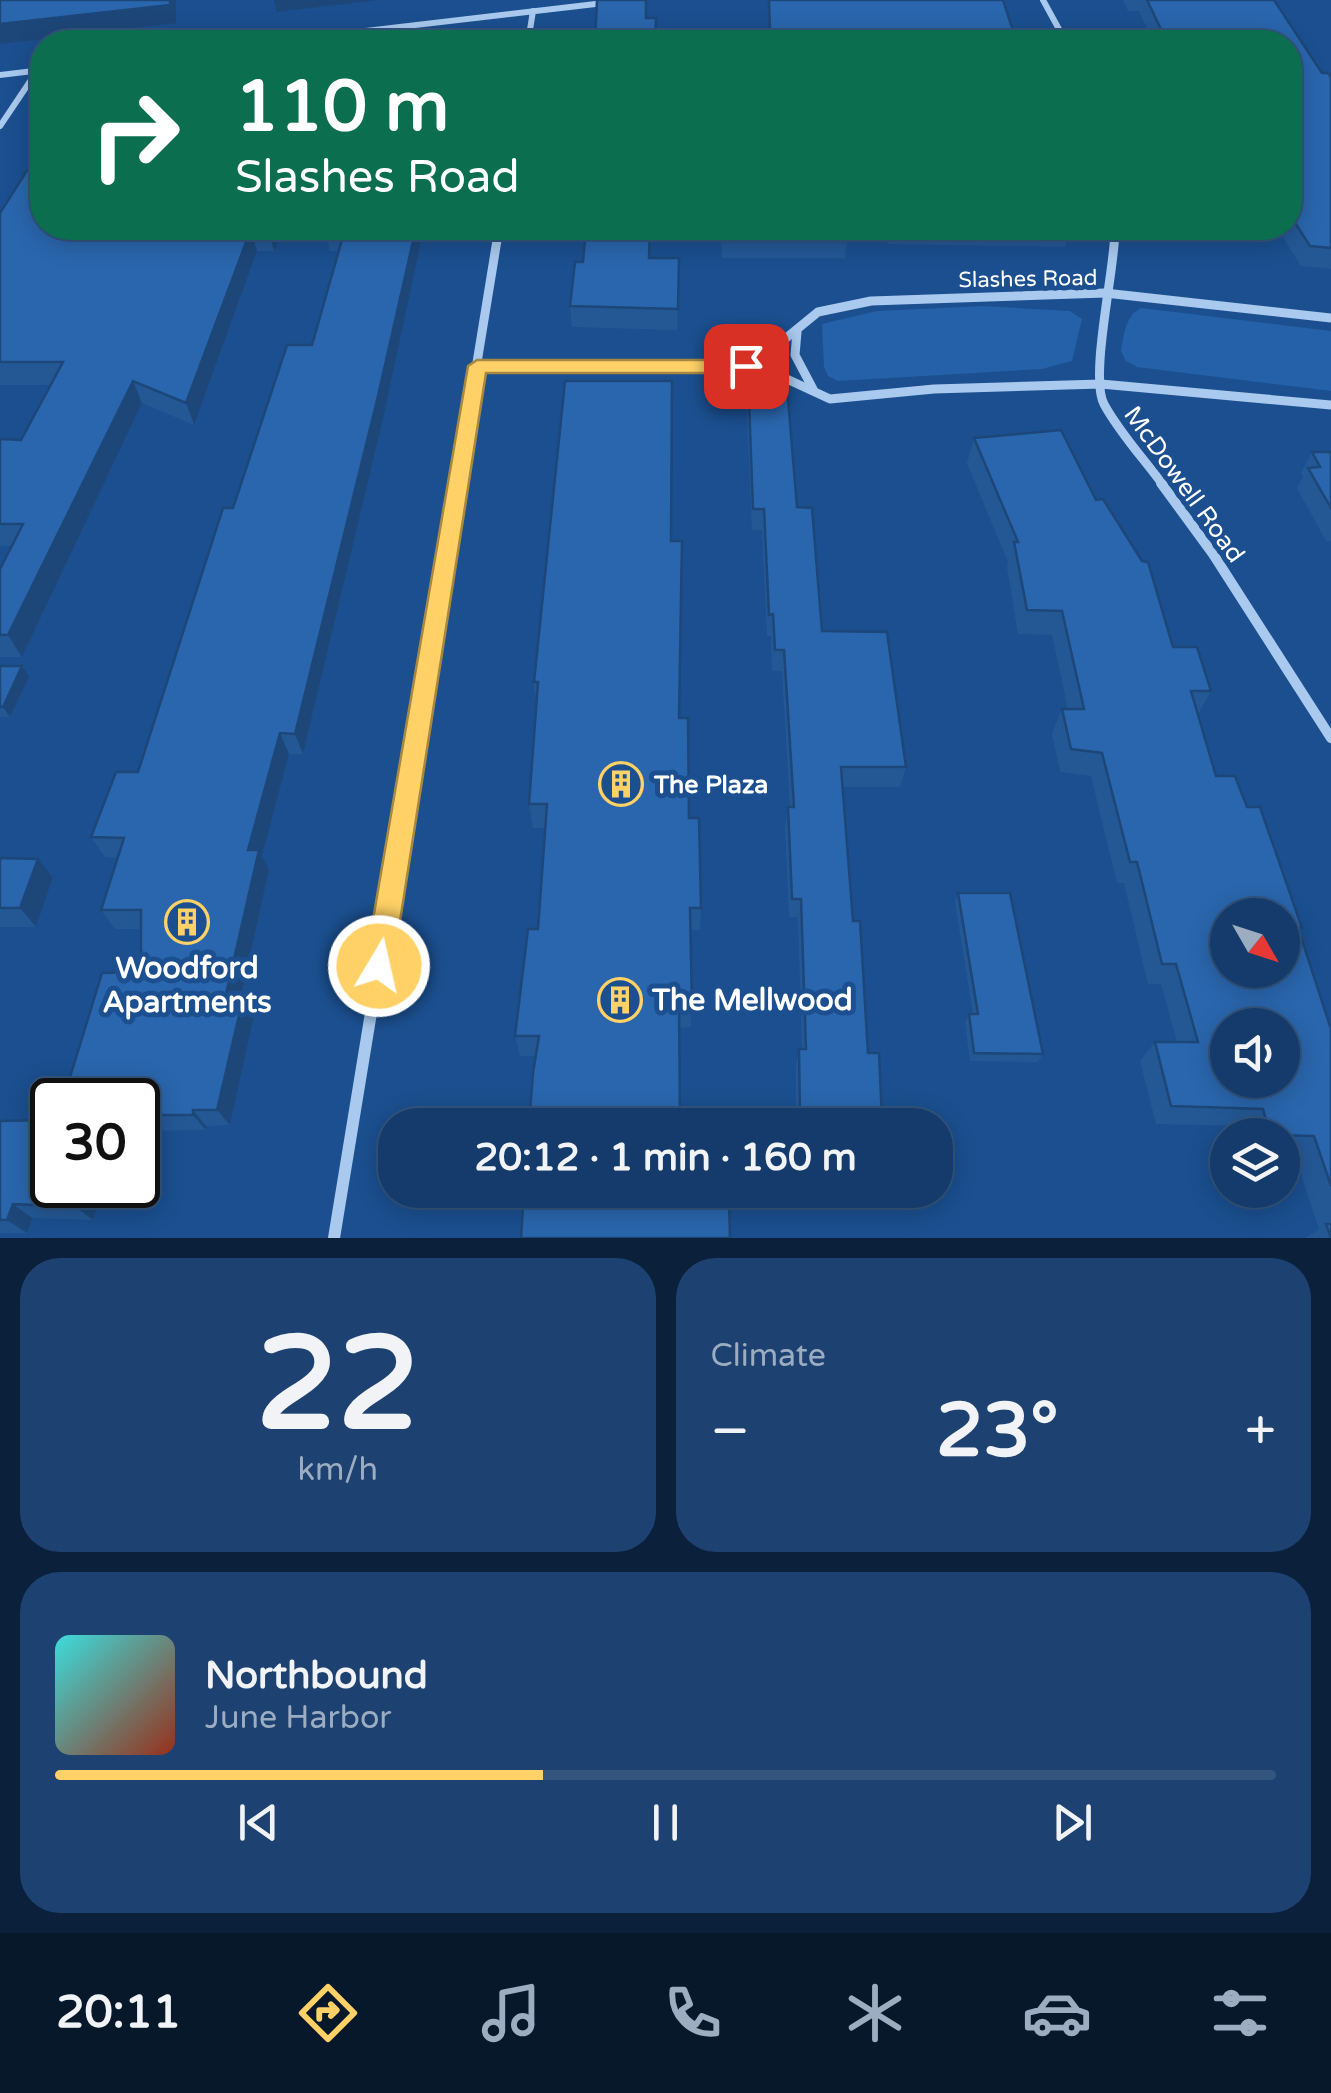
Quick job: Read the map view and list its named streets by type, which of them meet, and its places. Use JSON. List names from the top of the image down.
{
  "streets": {
    "street": ["Slashes Road", "McDowell Road"]
  },
  "crossings": [
    ["Slashes Road", "McDowell Road"]
  ],
  "places": {
    "building": ["The Plaza", "Woodford Apartments", "The Mellwood"]
  },
  "north": "bottom right",
  "page": {
    "turn": ["110 m", "Slashes Road"],
    "limit": "30",
    "trip": "20:12 · 1 min · 160 m",
    "tile": [
      ["22", "km/h"],
      "Climate"
    ],
    "heat": ["−", "23°", "+"],
    "song": ["Northbound", "June Harbor"],
    "tabs": "20:11"
  }
}
